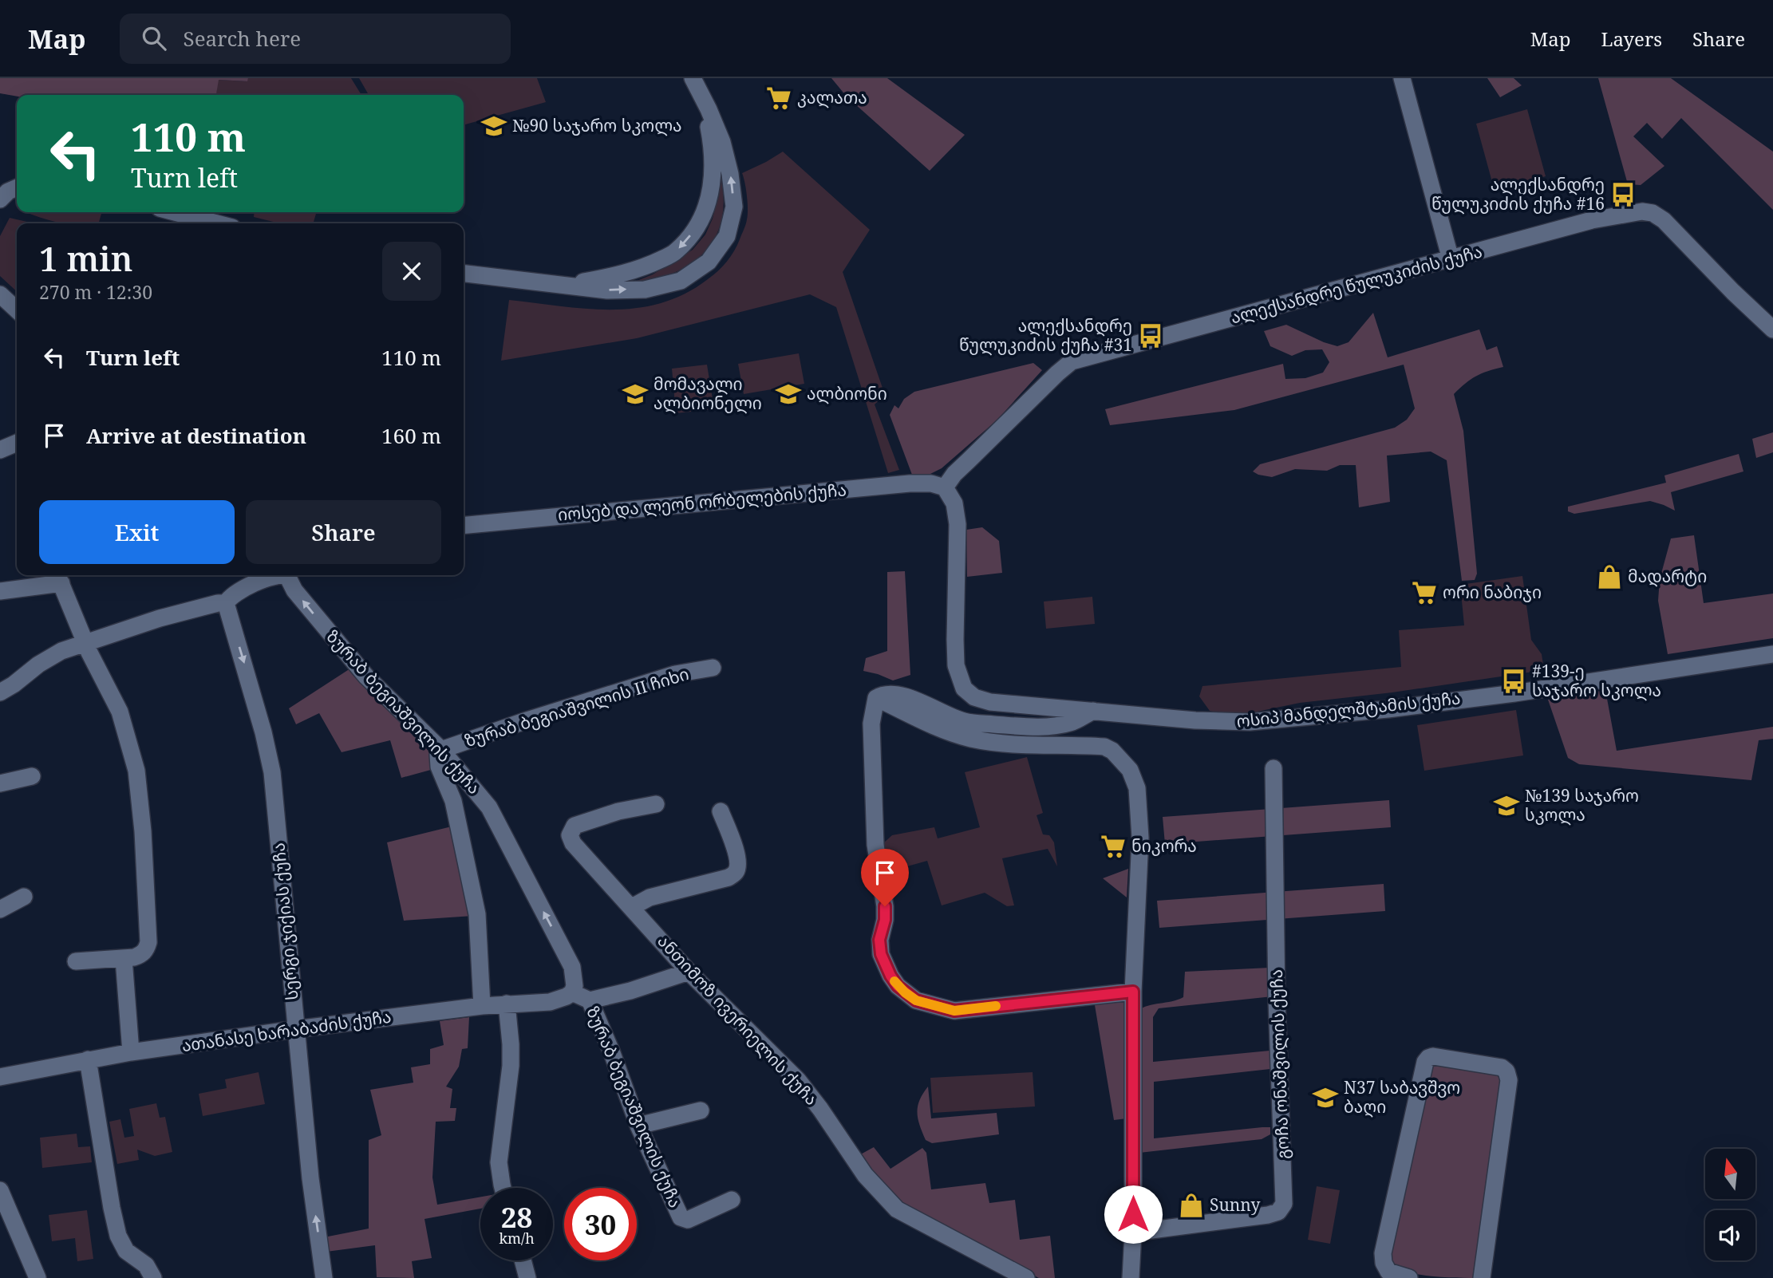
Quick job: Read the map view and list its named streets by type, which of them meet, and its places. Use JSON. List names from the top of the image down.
{
  "streets": {
    "street": [
      "ალექსანდრე წულუკიძის ქუჩა",
      "იოსებ და ლეონ ორბელების ქუჩა",
      "ზურაბ ბეგიაშვილის II ჩიხი",
      "ოსიპ მანდელშტამის ქუჩა",
      "ზურაბ ბეგიაშვილის ქუჩა",
      "სერგი ჯიქიას ქუჩა",
      "ანთიმოზ ივერიელის ქუჩა",
      "ათანასე ხარაბაძის ქუჩა",
      "გოჩა ონაშვილის ქუჩა"
    ]
  },
  "crossings": [
    ["ალექსანდრე წულუკიძის ქუჩა", "იოსებ და ლეონ ორბელების ქუჩა"],
    ["ალექსანდრე წულუკიძის ქუჩა", "ოსიპ მანდელშტამის ქუჩა"],
    ["იოსებ და ლეონ ორბელების ქუჩა", "ოსიპ მანდელშტამის ქუჩა"],
    ["ზურაბ ბეგიაშვილის II ჩიხი", "ზურაბ ბეგიაშვილის ქუჩა"],
    ["ზურაბ ბეგიაშვილის ქუჩა", "ათანასე ხარაბაძის ქუჩა"],
    ["სერგი ჯიქიას ქუჩა", "ათანასე ხარაბაძის ქუჩა"]
  ],
  "one_way": ["ზურაბ ბეგიაშვილის ქუჩა"],
  "places": {
    "supermarket": ["კალათა", "ორი ნაბიჯი", "ნიკორა"],
    "school or university": [
      "№90 საჯარო სკოლა",
      "მომავალი ალბიონელი",
      "ალბიონი",
      "№139 საჯარო სკოლა",
      "N37 საბავშვო ბაღი"
    ],
    "bus stop": ["ალექსანდრე წულუკიძის ქუჩა #16", "ალექსანდრე წულუკიძის ქუჩა #31", "#139-ე საჯარო სკოლა"],
    "shop": ["მადარტი", "Sunny"]
  },
  "north": "top",
  "page": {
    "header": "Map",
    "search": "Search here",
    "nav": ["Map", "Layers", "Share"],
    "turn": ["110 m", "Turn left"],
    "heading": ["1 min", "270 m · 12:30"],
    "list": [
      {
        "name": "Turn left",
        "value": "110 m"
      },
      {
        "name": "Arrive at destination",
        "value": "160 m"
      }
    ],
    "buttons": ["Exit", "Share"],
    "speed": "28 km/h",
    "limit": "30"
  }
}
